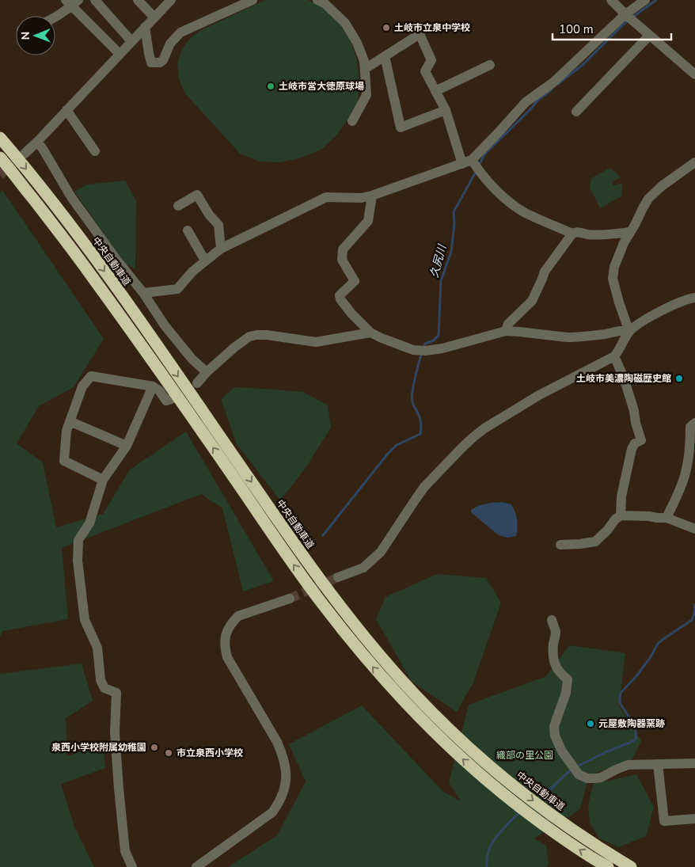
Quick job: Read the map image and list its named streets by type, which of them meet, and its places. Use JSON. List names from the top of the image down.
{
  "streets": {
    "highway": ["中央自動車道"]
  },
  "water": ["久尻川"],
  "parks": ["織部の里公園"],
  "places": [
    "土岐市立泉中学校",
    "土岐市営大徳原球場",
    "土岐市美濃陶磁歴史館",
    "元屋敷陶器窯跡",
    "泉西小学校附属幼稚園",
    "市立泉西小学校"
  ],
  "scale_bar": "100 m",
  "north": "left"
}
